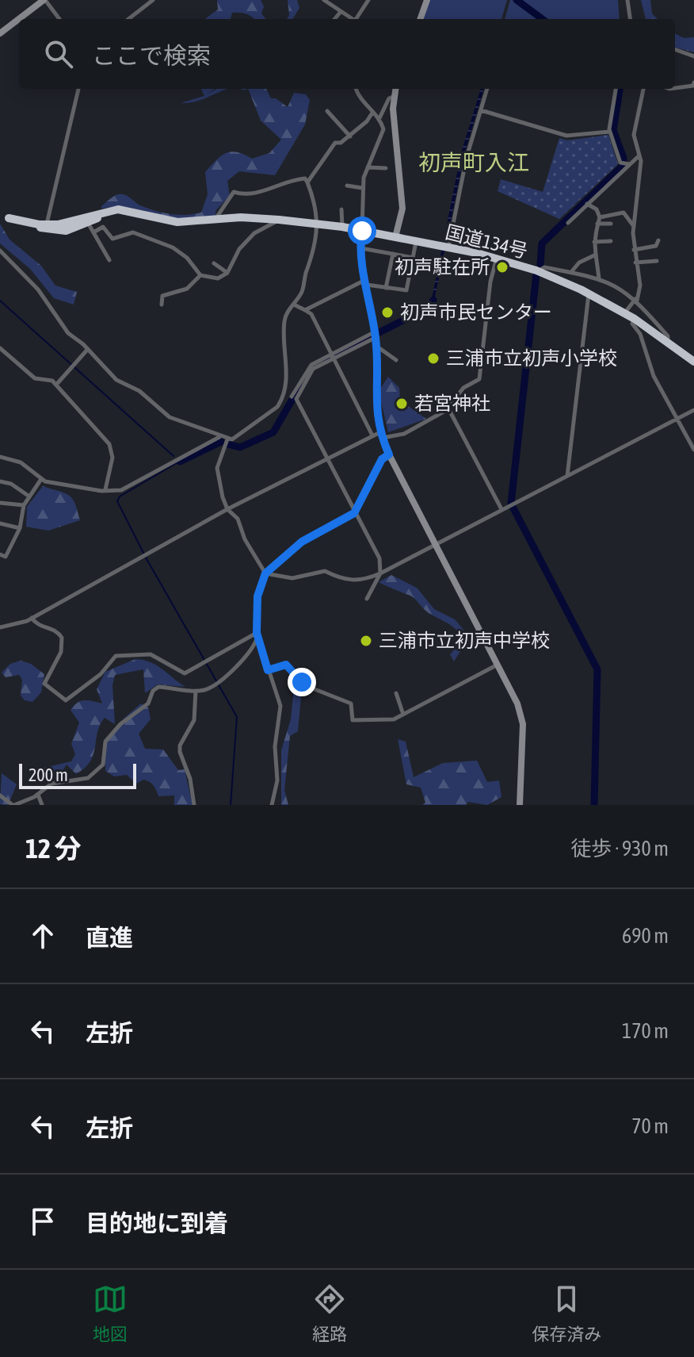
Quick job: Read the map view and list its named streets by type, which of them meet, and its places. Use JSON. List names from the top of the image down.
{
  "streets": {
    "highway": ["国道134号"]
  },
  "districts": ["初声町入江"],
  "places": [
    "初声駐在所",
    "初声市民センター",
    "三浦市立初声小学校",
    "若宮神社",
    "三浦市立初声中学校"
  ],
  "scale_bar": "200 m",
  "page": {
    "search": "ここで検索",
    "scale": "200 m",
    "heading": ["12 分", "徒歩 · 930 m"],
    "list": [
      ["直進", "690 m"],
      ["左折", "170 m"],
      ["左折", "70 m"],
      "目的地に到着"
    ],
    "nav": ["地図", "経路", "保存済み"]
  }
}
